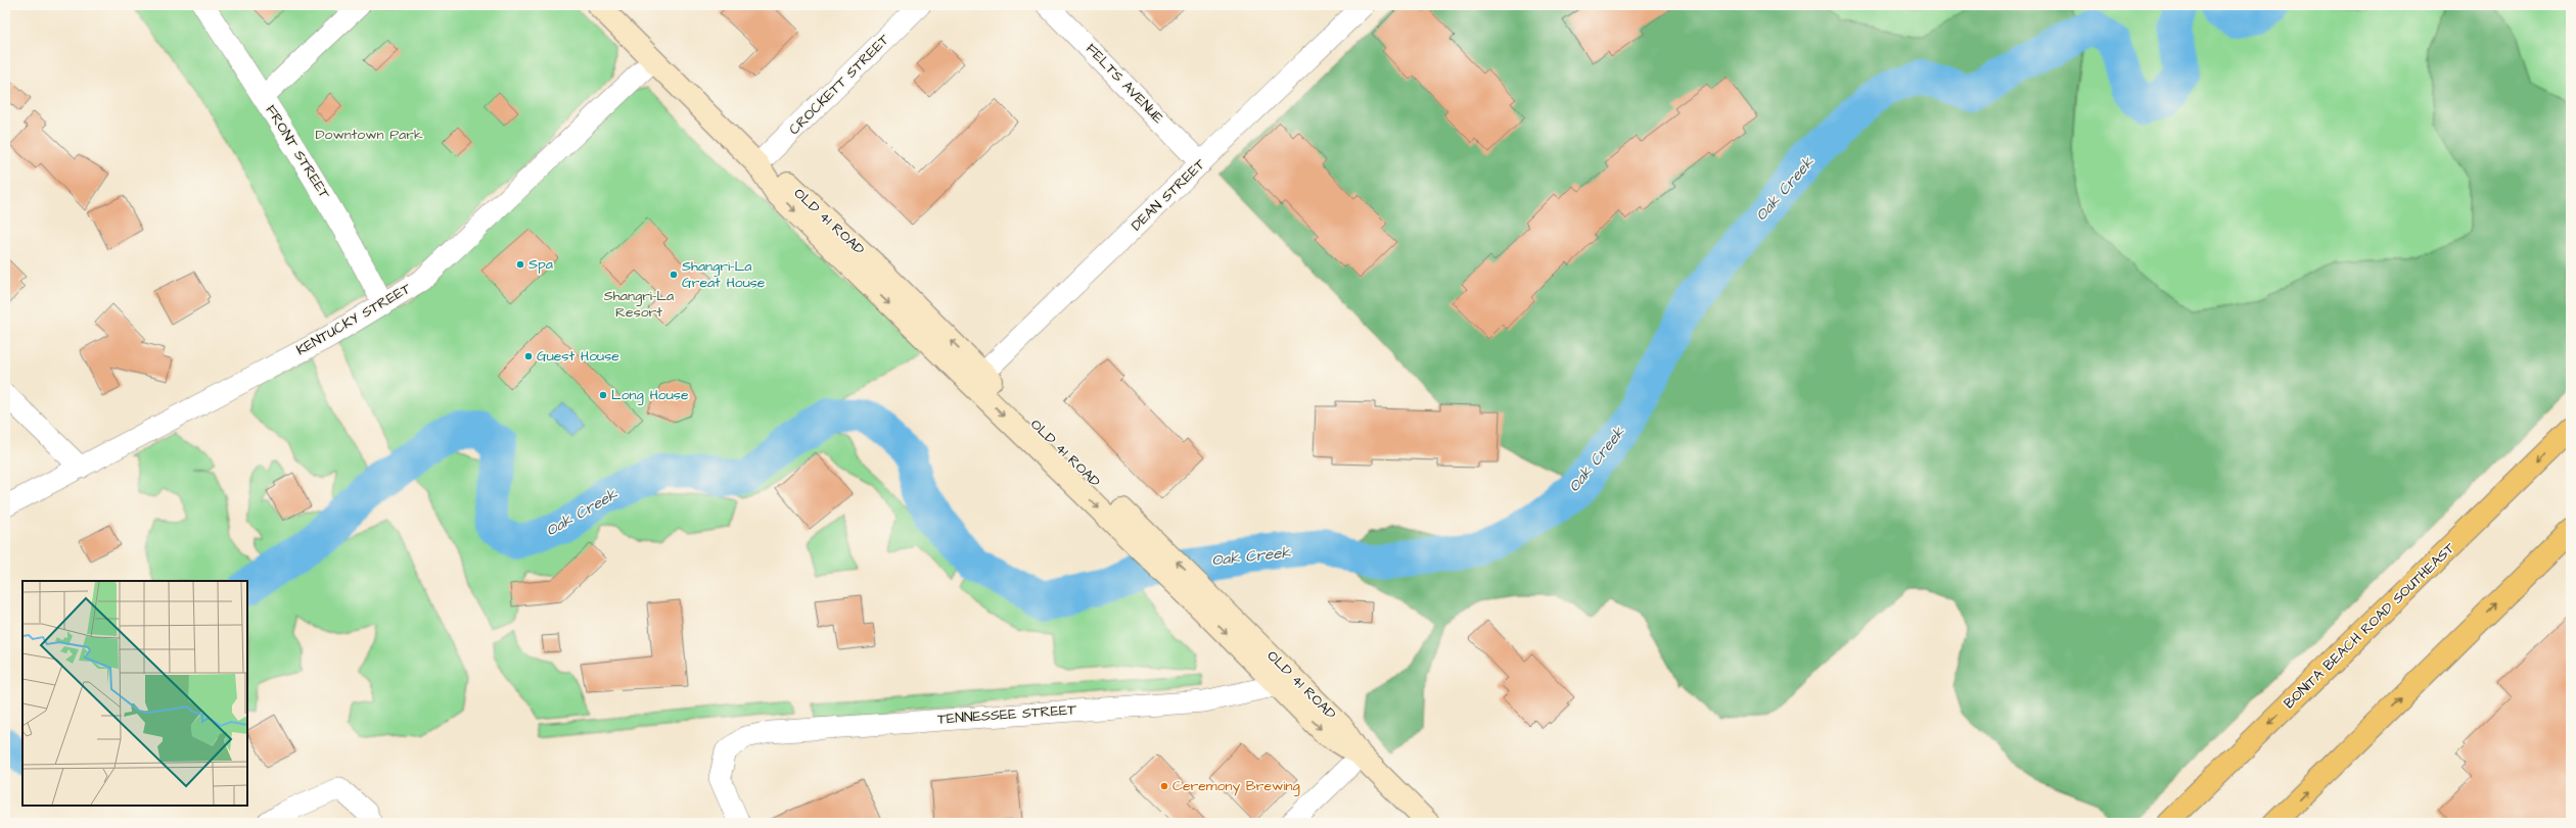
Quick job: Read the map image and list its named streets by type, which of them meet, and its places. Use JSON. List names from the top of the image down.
{
  "streets": {
    "main road": ["BONITA BEACH ROAD SOUTHEAST"],
    "street": [
      "FELTS AVENUE",
      "CROCKETT STREET",
      "FRONT STREET",
      "DEAN STREET",
      "OLD 41 ROAD",
      "KENTUCKY STREET",
      "TENNESSEE STREET"
    ]
  },
  "crossings": [
    ["FELTS AVENUE", "DEAN STREET"],
    ["CROCKETT STREET", "OLD 41 ROAD"],
    ["FRONT STREET", "KENTUCKY STREET"],
    ["DEAN STREET", "OLD 41 ROAD"],
    ["OLD 41 ROAD", "KENTUCKY STREET"],
    ["OLD 41 ROAD", "TENNESSEE STREET"]
  ],
  "water": ["Oak Creek"],
  "parks": ["Downtown Park", "Shangri-La Resort"],
  "places": [
    "Spa",
    "Shangri-La Great House",
    "Guest House",
    "Long House",
    "Ceremony Brewing"
  ]
}
